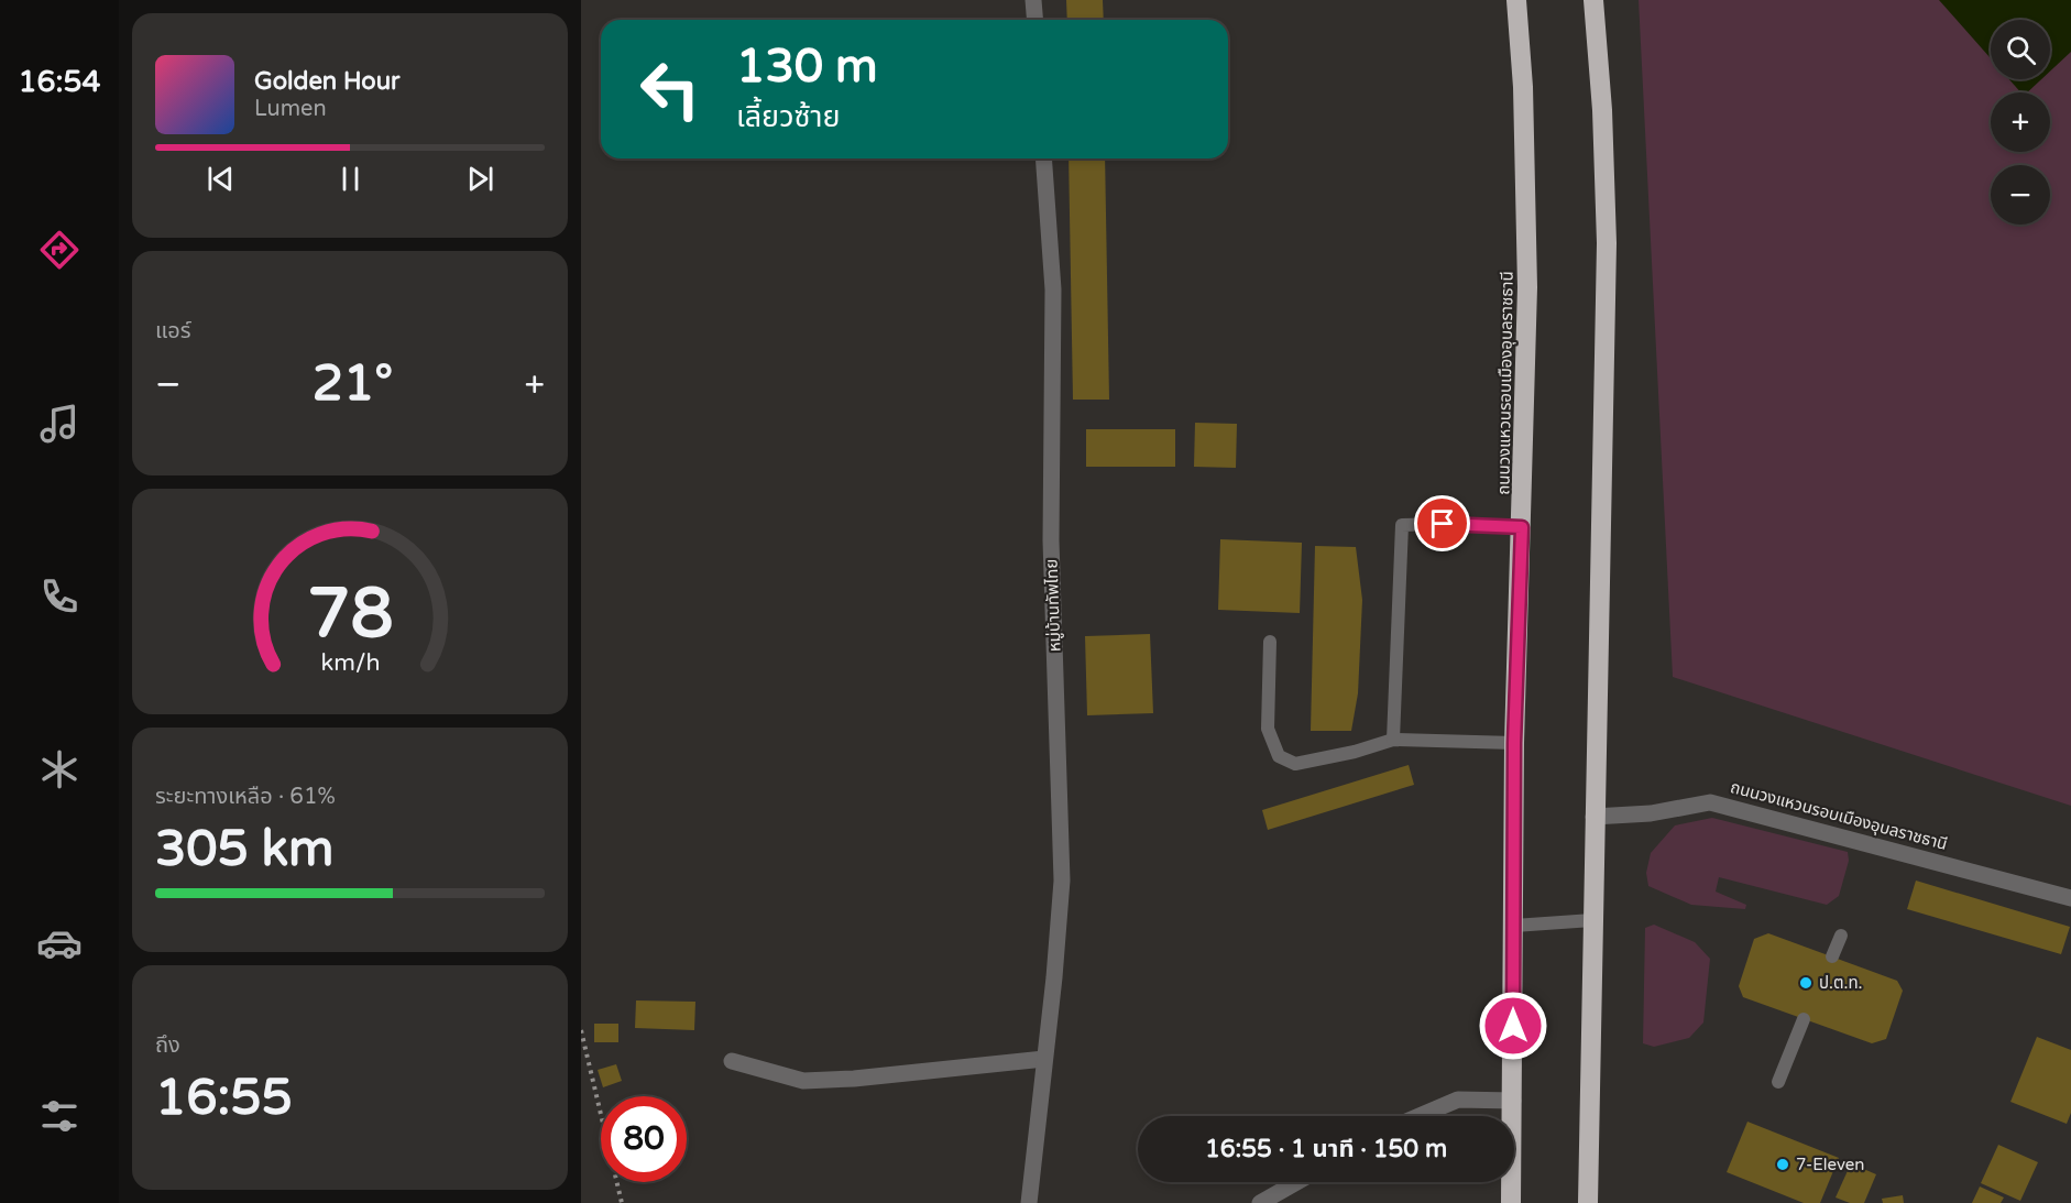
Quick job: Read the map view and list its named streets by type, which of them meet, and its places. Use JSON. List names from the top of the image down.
{
  "streets": {
    "highway": ["ถนนวงแหวนรอบเมืองอุบลราชธานี"],
    "street": ["หมู่บ้านทัพไทย"]
  },
  "places": ["ป.ต.ท.", "7-Eleven"],
  "page": {
    "tabs": "16:54",
    "map_buttons": ["+", "−"],
    "turn": ["130 m", "เลี้ยวซ้าย"],
    "song": ["Golden Hour", "Lumen"],
    "tile": [
      "แอร์",
      ["ระยะทางเหลือ · 61%", "305 km"],
      ["ถึง", "16:55"]
    ],
    "heat": ["−", "21°", "+"],
    "limit": "80",
    "trip": "16:55 · 1 นาที · 150 m",
    "gauge": ["78", "km/h"]
  }
}
